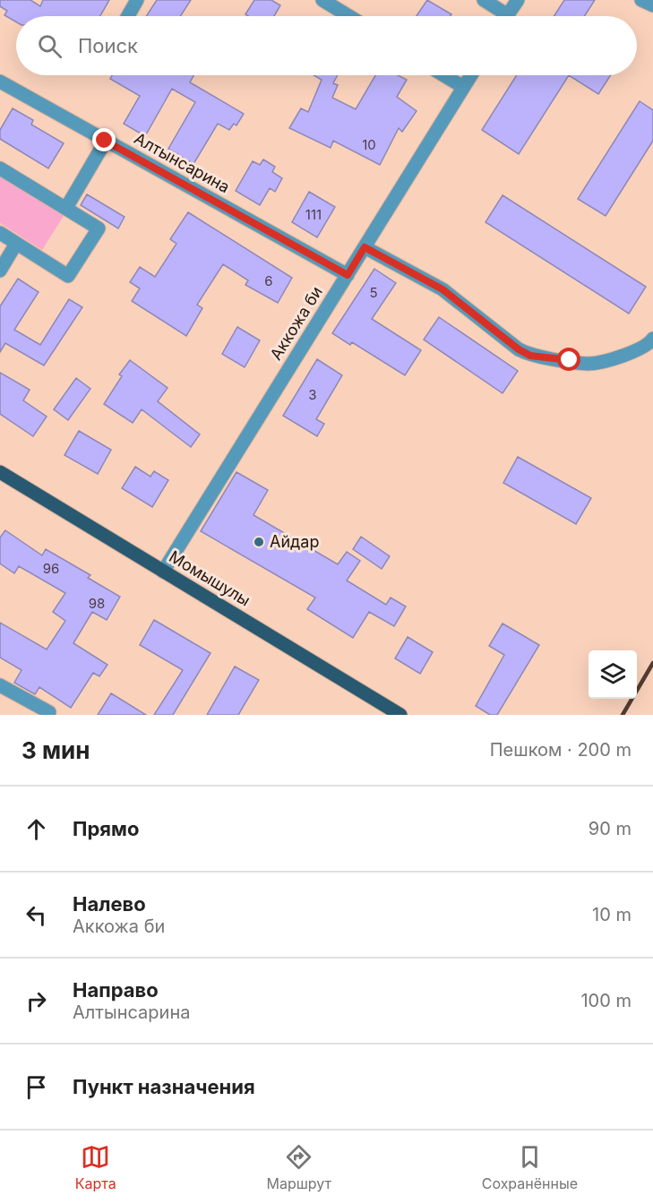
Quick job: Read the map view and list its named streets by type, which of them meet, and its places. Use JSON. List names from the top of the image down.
{
  "streets": {
    "main road": ["Момышулы"],
    "street": ["Алтынсарина", "Аккожа би"]
  },
  "crossings": [
    ["Алтынсарина", "Аккожа би"],
    ["Аккожа би", "Момышулы"]
  ],
  "places": ["Айдар"],
  "house_numbers": [
    "10",
    "111",
    "6",
    "5",
    "3",
    "96",
    "98"
  ],
  "page": {
    "search": "Поиск",
    "heading": ["3 мин", "Пешком · 200 m"],
    "list": [
      ["Прямо", "90 m"],
      ["Налево", "Аккожа би", "10 m"],
      ["Направо", "Алтынсарина", "100 m"],
      "Пункт назначения"
    ],
    "nav": ["Карта", "Маршрут", "Сохранённые"]
  }
}
